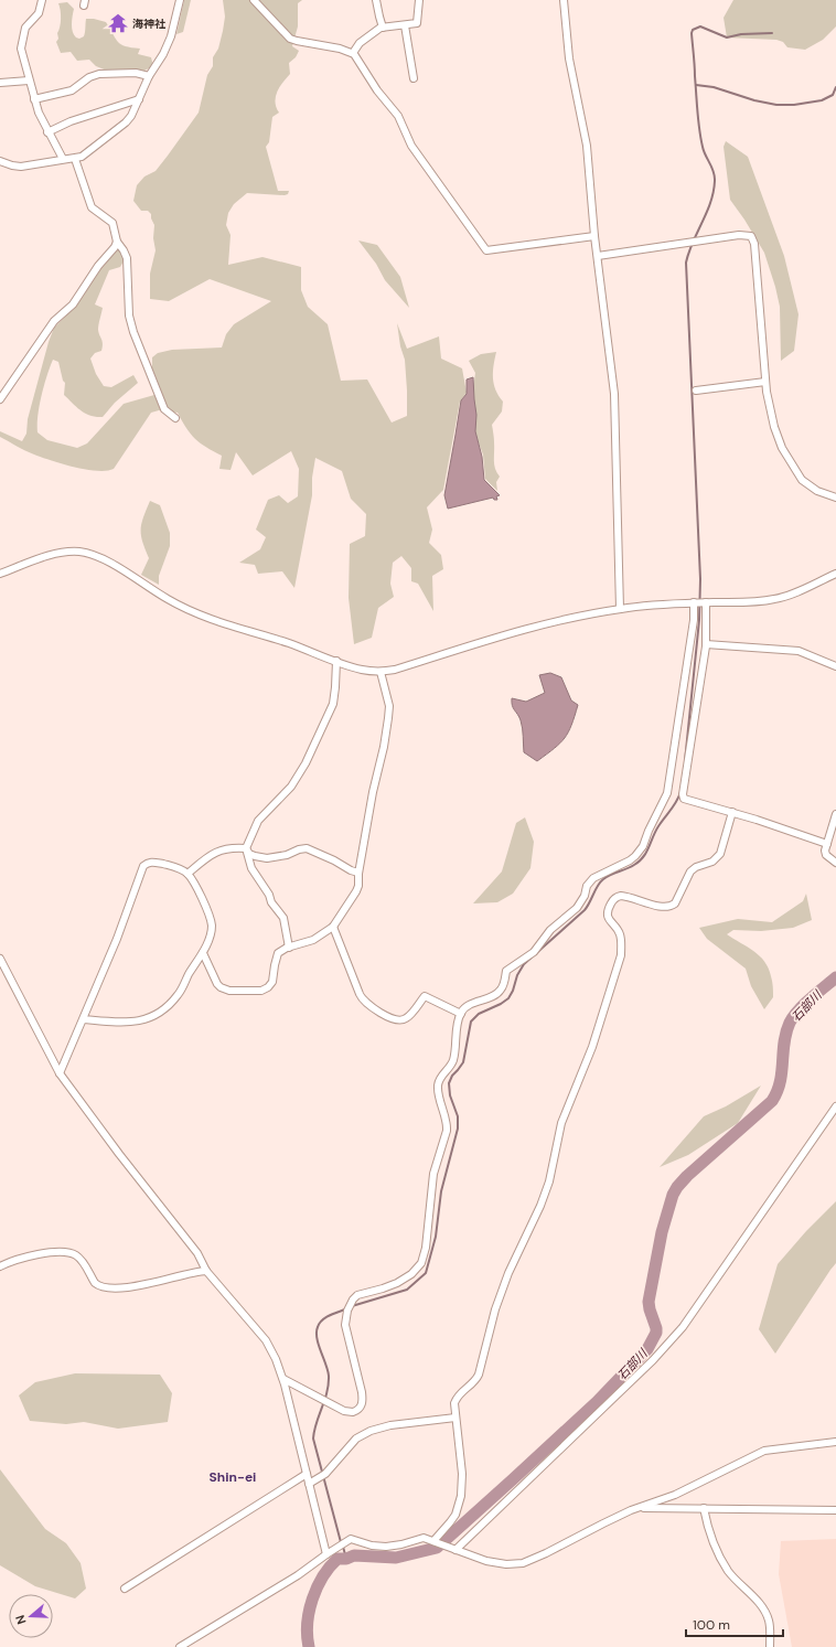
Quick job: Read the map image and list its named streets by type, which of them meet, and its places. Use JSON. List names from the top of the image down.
{
  "districts": ["Shin-ei"],
  "water": ["石部川"],
  "places": {
    "temple": ["海神社"]
  },
  "scale_bar": "100 m",
  "north": "left"
}
